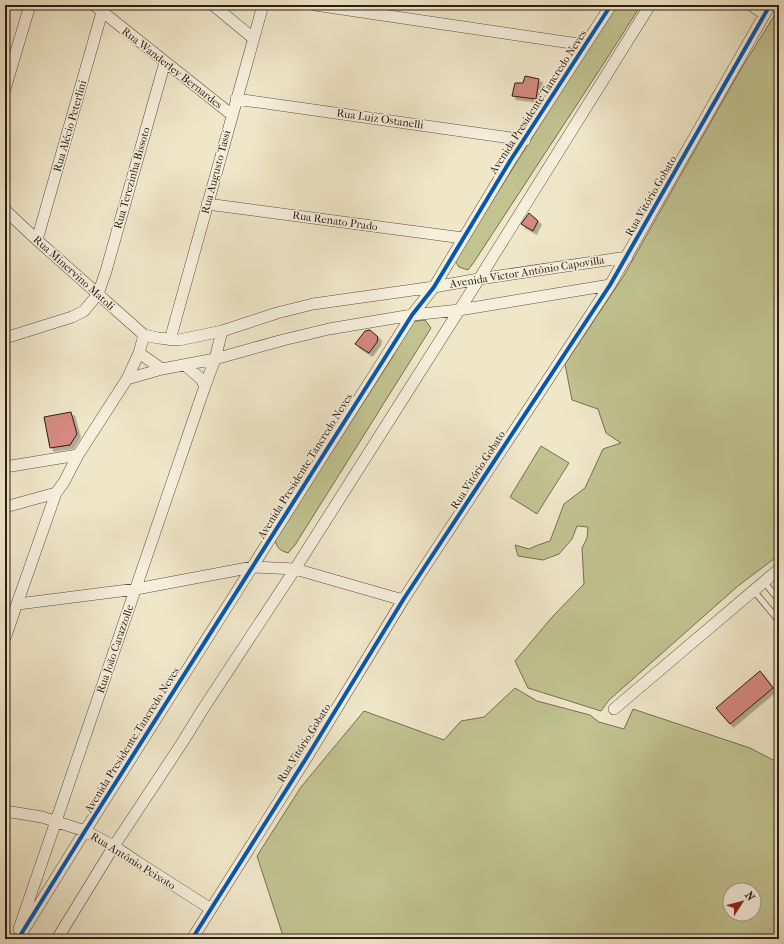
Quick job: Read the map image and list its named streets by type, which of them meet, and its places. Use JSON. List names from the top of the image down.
{
  "streets": {
    "street": [
      "Rua Wanderley Bernardes",
      "Avenida Presidente Tancredo Neves",
      "Rua Luiz Ostanelli",
      "Rua Alécio Peterlini",
      "Rua Augusto Tassi",
      "Rua Terezinha Bissoto",
      "Rua Vitório Gobato",
      "Rua Renato Prado",
      "Avenida Victor Antônio Capovilla",
      "Rua Minervino Matoli",
      "Rua João Carazzolle",
      "Rua Antônio Peixoto"
    ]
  },
  "crossings": [
    ["Rua Wanderley Bernardes", "Rua Alécio Peterlini"],
    ["Rua Wanderley Bernardes", "Rua Augusto Tassi"],
    ["Rua Wanderley Bernardes", "Rua Terezinha Bissoto"],
    ["Avenida Presidente Tancredo Neves", "Rua Luiz Ostanelli"],
    ["Avenida Presidente Tancredo Neves", "Rua Renato Prado"],
    ["Avenida Presidente Tancredo Neves", "Avenida Victor Antônio Capovilla"],
    ["Avenida Presidente Tancredo Neves", "Rua João Carazzolle"],
    ["Avenida Presidente Tancredo Neves", "Rua Antônio Peixoto"],
    ["Rua Luiz Ostanelli", "Rua Augusto Tassi"],
    ["Rua Alécio Peterlini", "Rua Minervino Matoli"],
    ["Rua Augusto Tassi", "Rua Renato Prado"],
    ["Rua Augusto Tassi", "Avenida Victor Antônio Capovilla"],
    ["Rua Terezinha Bissoto", "Rua Minervino Matoli"],
    ["Rua Vitório Gobato", "Avenida Victor Antônio Capovilla"],
    ["Rua Vitório Gobato", "Rua Antônio Peixoto"],
    ["Avenida Victor Antônio Capovilla", "Rua Minervino Matoli"],
    ["Avenida Victor Antônio Capovilla", "Rua João Carazzolle"],
    ["Rua João Carazzolle", "Rua Antônio Peixoto"]
  ],
  "north": "top right"
}
